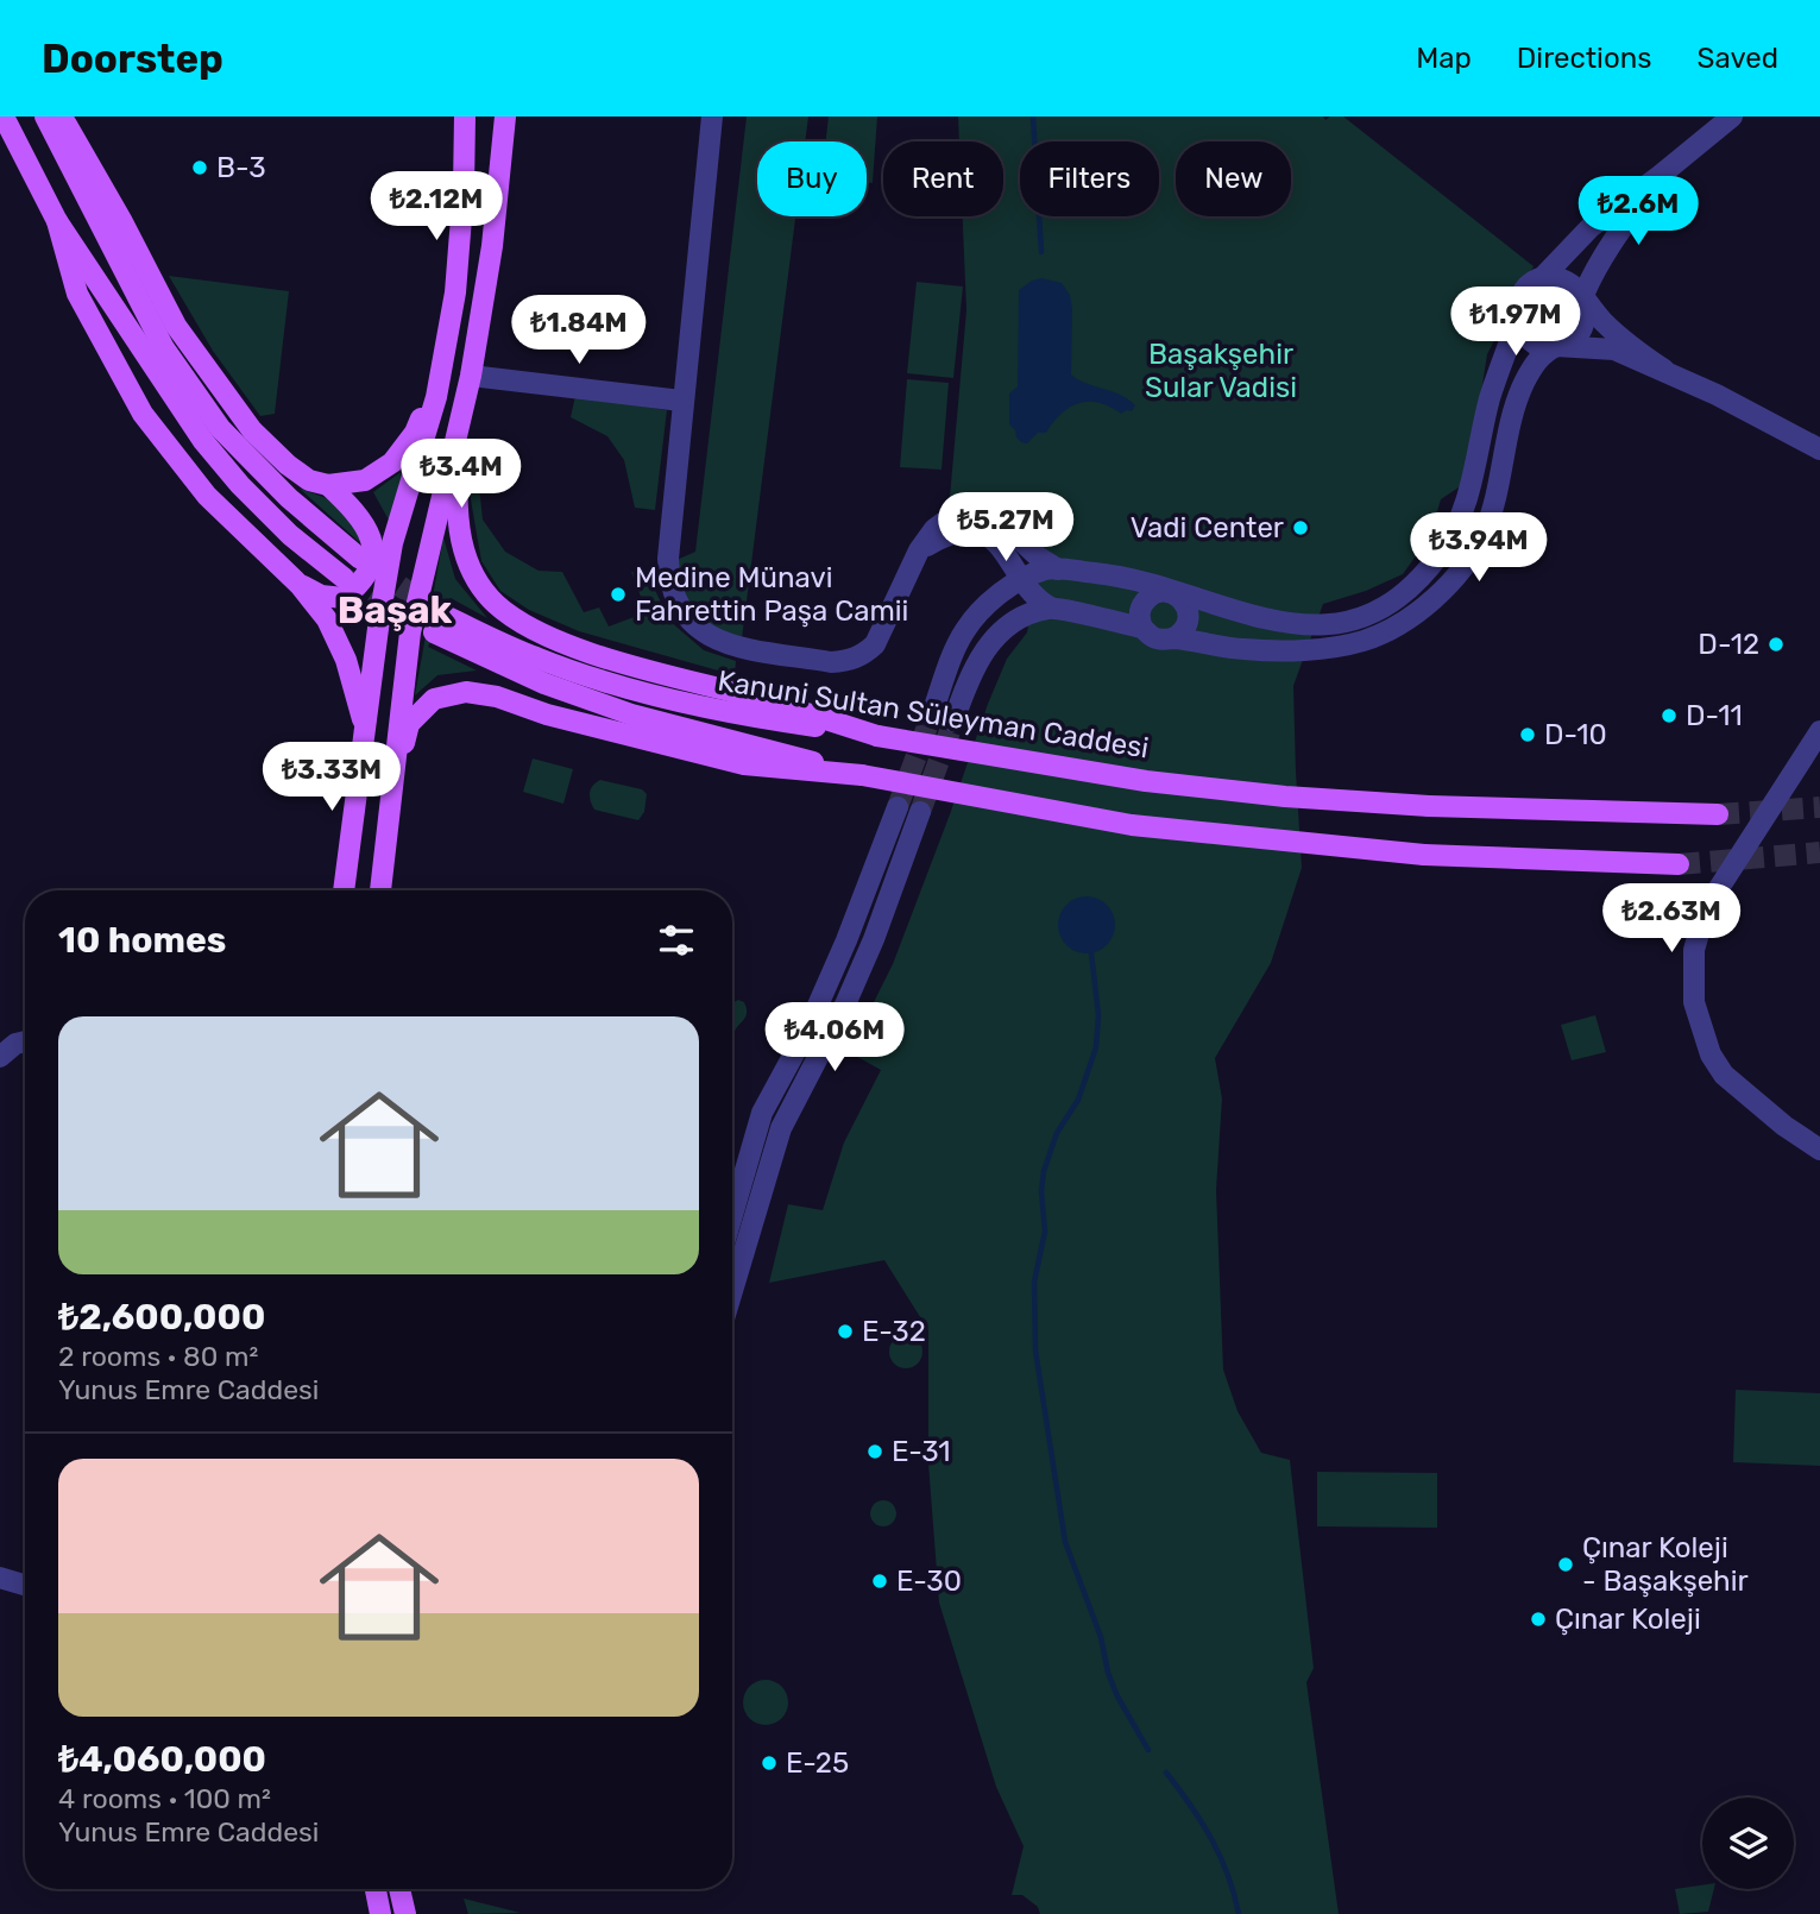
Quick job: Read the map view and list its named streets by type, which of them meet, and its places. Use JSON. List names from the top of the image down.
{
  "streets": {
    "main road": ["Kanuni Sultan Süleyman Caddesi"]
  },
  "districts": ["Başak"],
  "parks": ["Başakşehir Sular Vadisi"],
  "places": [
    "B-3",
    "Vadi Center",
    "Medine Münavi Fahrettin Paşa Camii",
    "D-12",
    "D-11",
    "D-10",
    "E-32",
    "E-31",
    "Çınar Koleji - Başakşehir",
    "E-30",
    "Çınar Koleji",
    "E-25"
  ],
  "page": {
    "header": "Doorstep",
    "nav": ["Map", "Directions", "Saved"],
    "chip": [
      "Buy",
      "Rent",
      "Filters",
      "New"
    ],
    "price": [
      "₺2.12M",
      "₺2.6M",
      "₺1.97M",
      "₺1.84M",
      "₺3.4M",
      "₺5.27M",
      "₺3.94M",
      "₺3.33M",
      "₺2.63M",
      "₺4.06M"
    ],
    "heading": "10 homes",
    "list": [
      {
        "name": "₺2,600,000",
        "note": "2 rooms · 80 m² · Yunus Emre Caddesi"
      },
      {
        "name": "₺4,060,000",
        "note": "4 rooms · 100 m² · Yunus Emre Caddesi"
      }
    ]
  }
}
